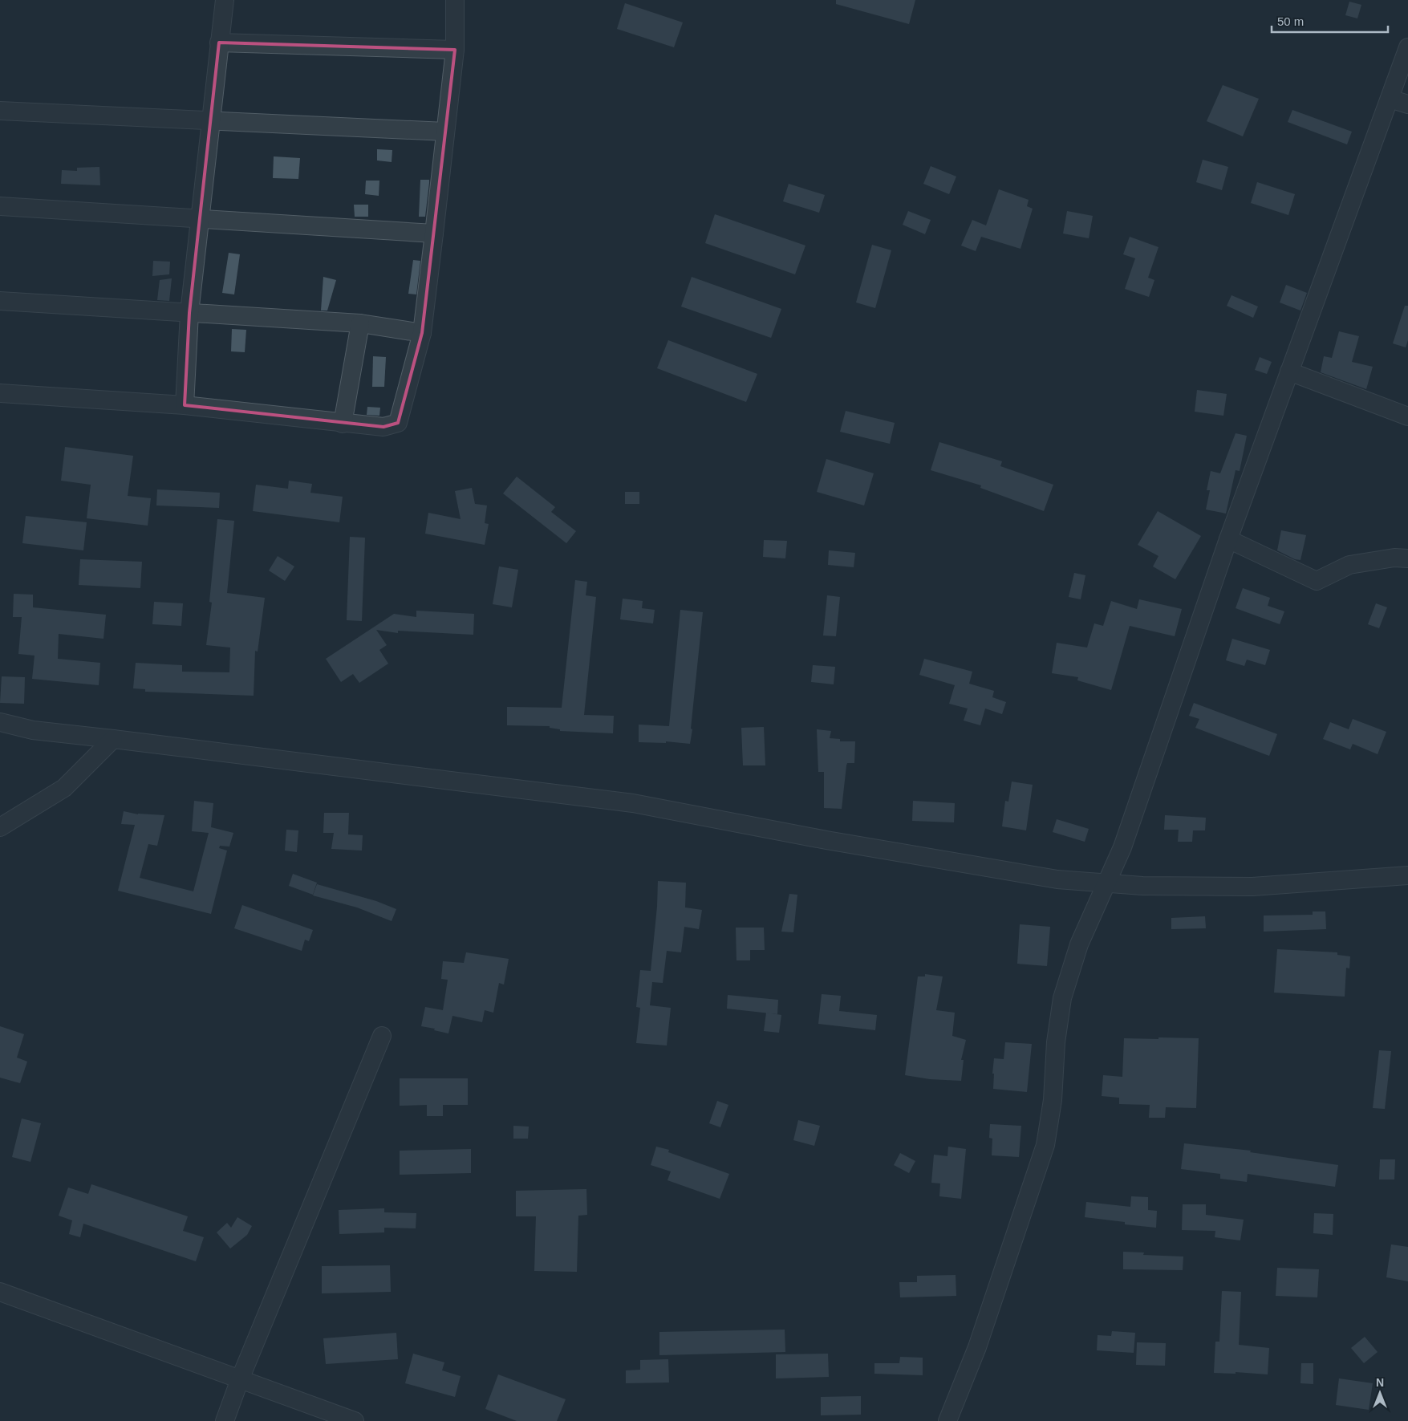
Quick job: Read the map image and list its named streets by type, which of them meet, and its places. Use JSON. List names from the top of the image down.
{
  "scale_bar": "50 m",
  "north": "top"
}
